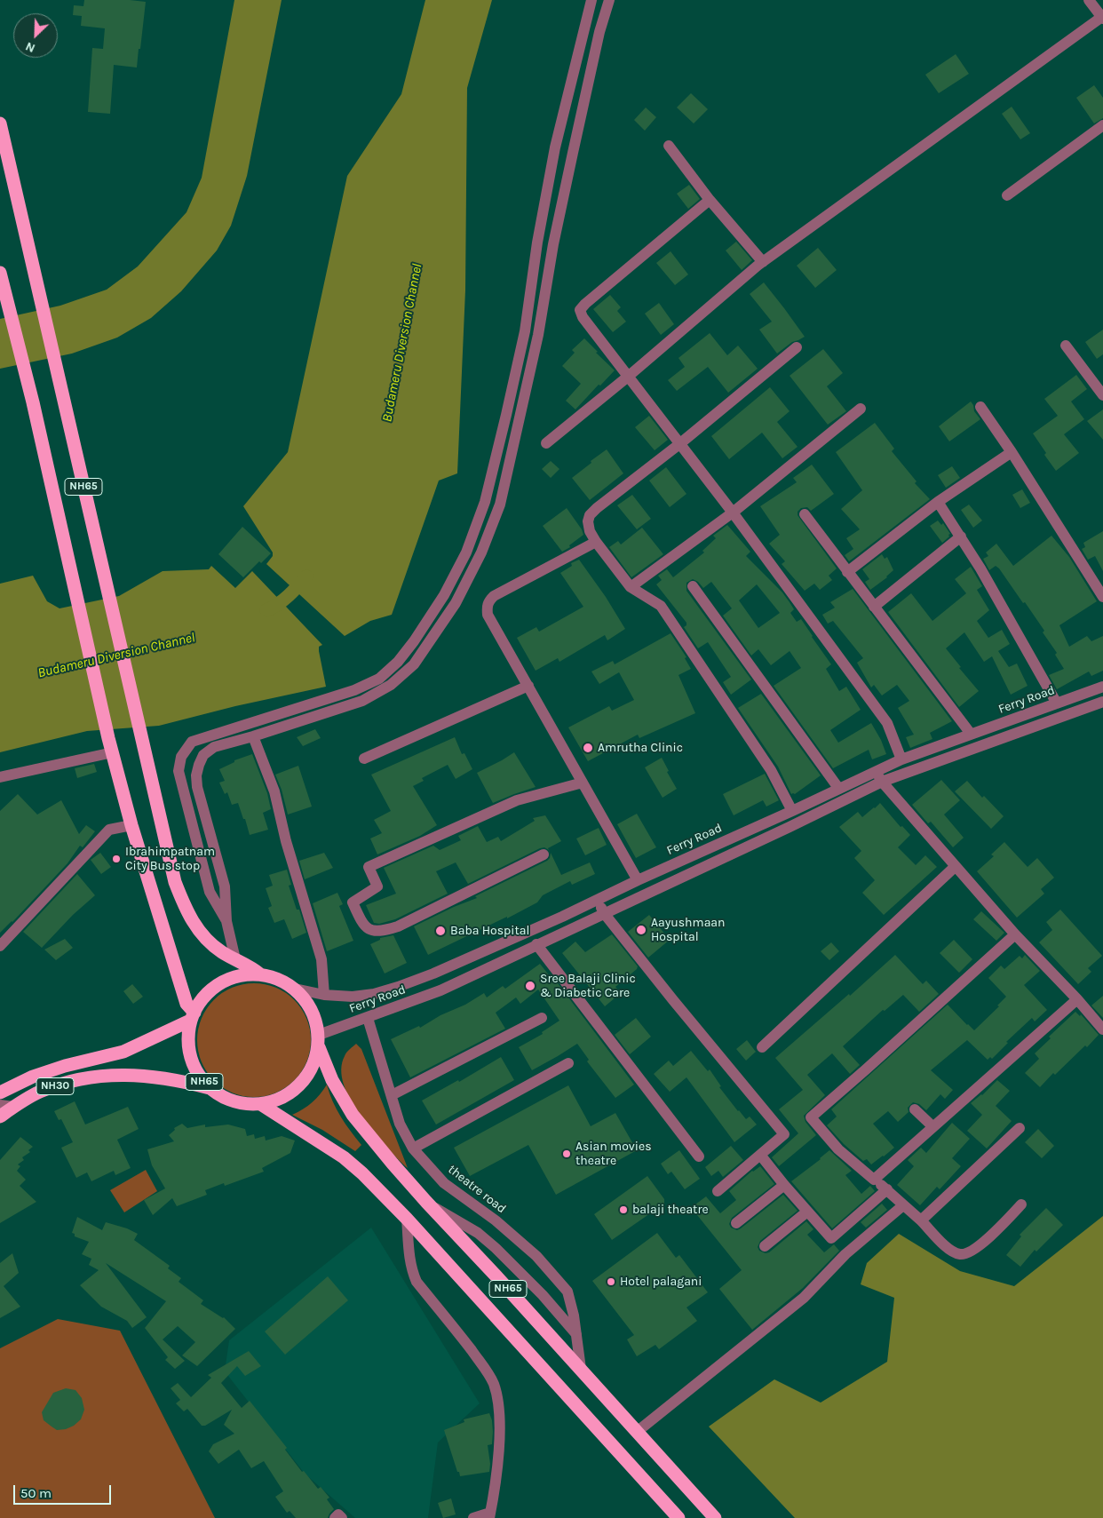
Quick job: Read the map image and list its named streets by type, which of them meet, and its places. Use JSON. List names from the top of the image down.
{
  "streets": {
    "highway": ["NH65", "NH30"],
    "street": ["Ferry Road", "theatre road"]
  },
  "crossings": [
    ["NH65", "Ferry Road"],
    ["NH65", "NH30"],
    ["NH65", "theatre road"],
    ["Ferry Road", "NH30"],
    ["Ferry Road", "theatre road"]
  ],
  "water": ["Budameru Diversion Channel"],
  "places": [
    "Amrutha Clinic",
    "Ibrahimpatnam City Bus stop",
    "Aayushmaan Hospital",
    "Baba Hospital",
    "Sree Balaji Clinic & Diabetic Care",
    "Asian movies theatre",
    "balaji theatre",
    "Hotel palagani"
  ],
  "scale_bar": "50 m",
  "north": "bottom left"
}
